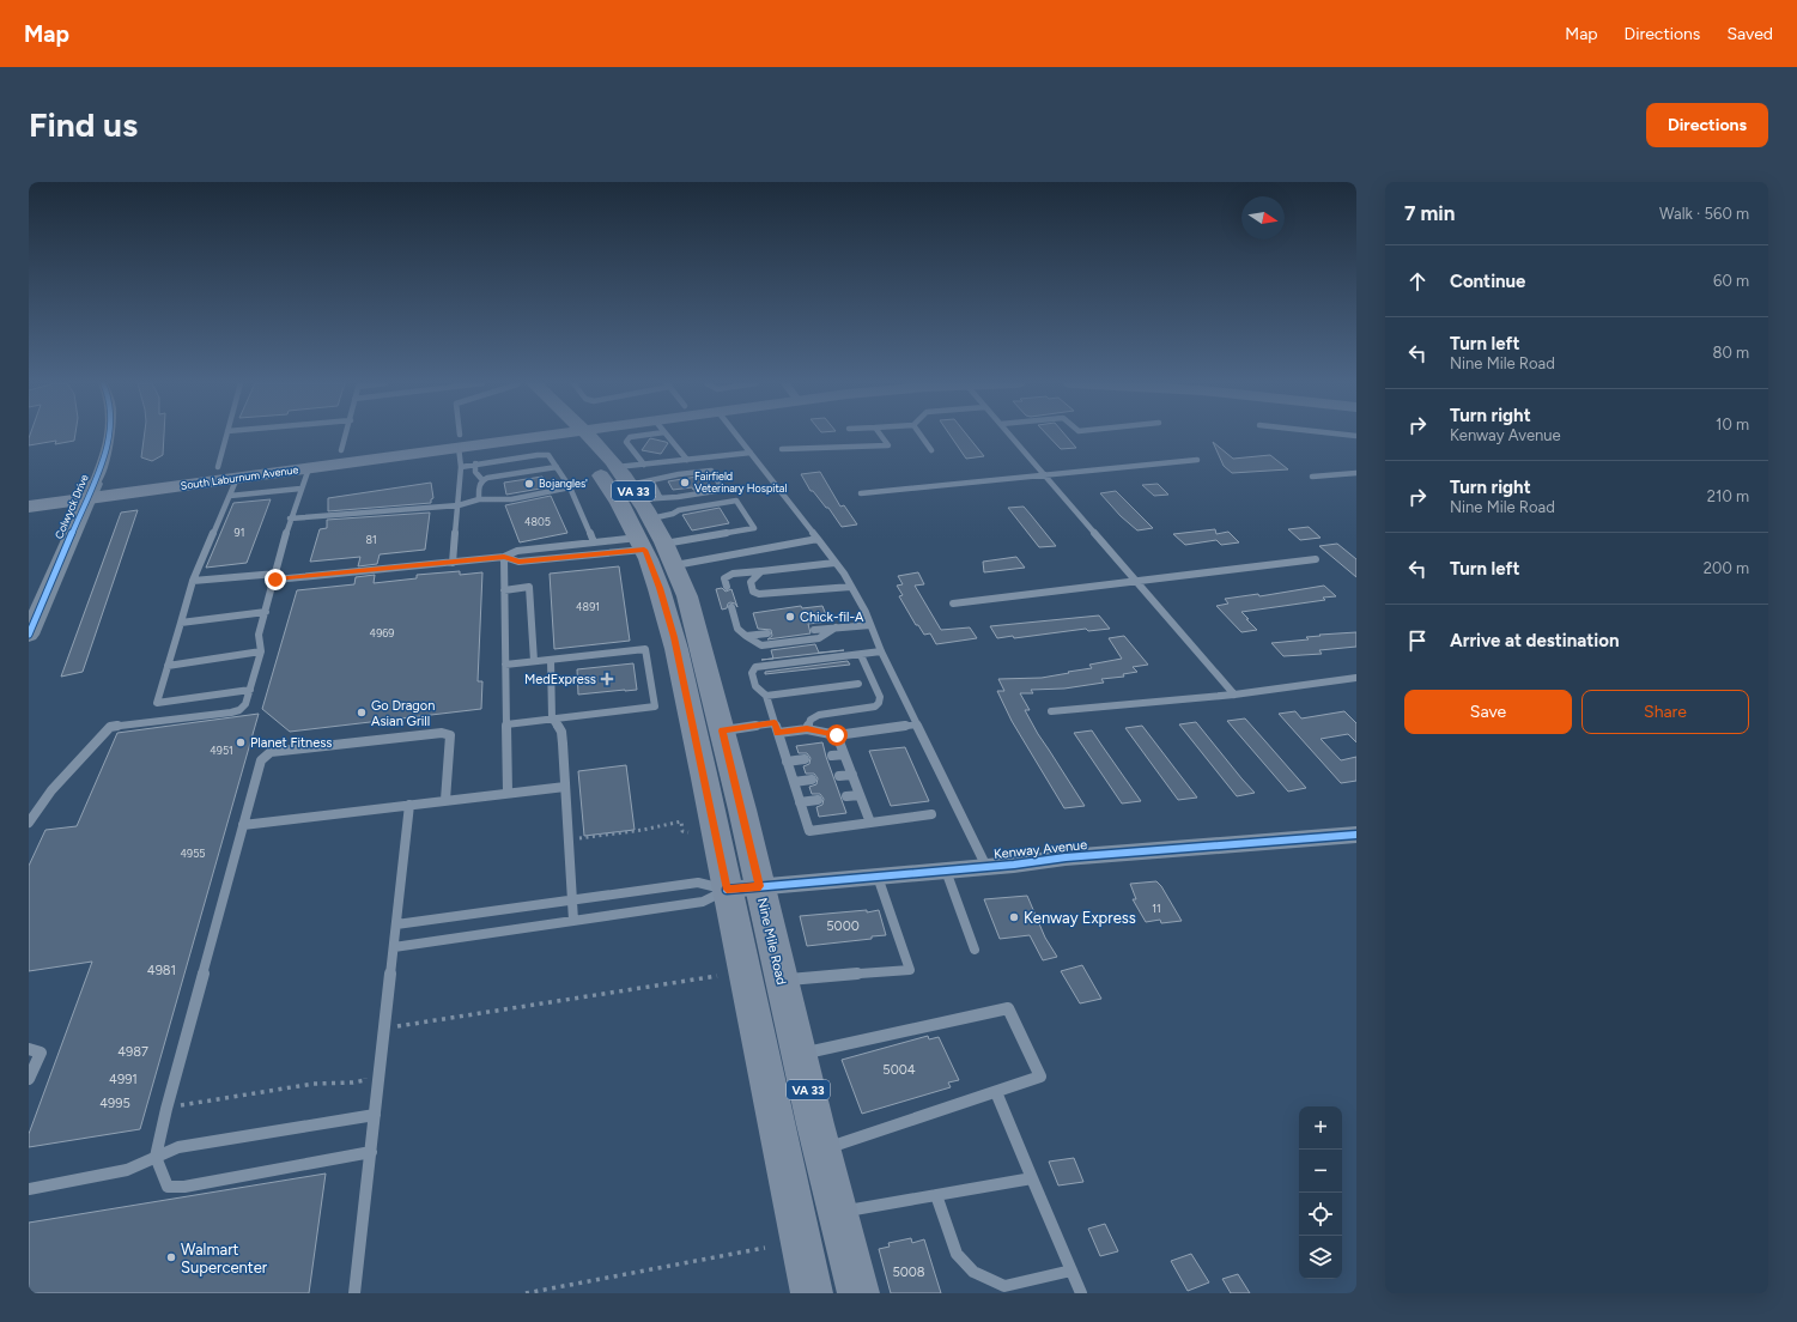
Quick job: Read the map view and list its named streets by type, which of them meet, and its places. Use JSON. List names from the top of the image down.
{
  "streets": {
    "main road": ["South Laburnum Avenue", "VA 33", "Nine Mile Road"],
    "street": ["Colwyck Drive", "Kenway Avenue"]
  },
  "crossings": [
    ["South Laburnum Avenue", "Colwyck Drive"],
    ["Kenway Avenue", "Nine Mile Road"]
  ],
  "places": {
    "other": [
      "Fairfield Veterinary Hospital",
      "Bojangles'",
      "Chick-fil-A",
      "Go Dragon Asian Grill",
      "Planet Fitness",
      "Kenway Express",
      "Walmart Supercenter"
    ],
    "health": ["MedExpress"]
  },
  "house_numbers": [
    "4805",
    "91",
    "81",
    "4891",
    "4969",
    "4951",
    "4955",
    "11",
    "5000",
    "4981",
    "4987",
    "5004",
    "4991",
    "4995",
    "5008"
  ],
  "north": "right",
  "page": {
    "header": "Map",
    "nav": ["Map", "Directions", "Saved"],
    "buttons": [
      "Directions",
      ["Save", "Share"]
    ],
    "title": "Find us",
    "heading": ["7 min", "Walk · 560 m"],
    "list": [
      ["Continue", "60 m"],
      ["Turn left", "Nine Mile Road", "80 m"],
      ["Turn right", "Kenway Avenue", "10 m"],
      ["Turn right", "Nine Mile Road", "210 m"],
      ["Turn left", "200 m"],
      "Arrive at destination"
    ],
    "map_buttons": ["+", "−"]
  }
}
